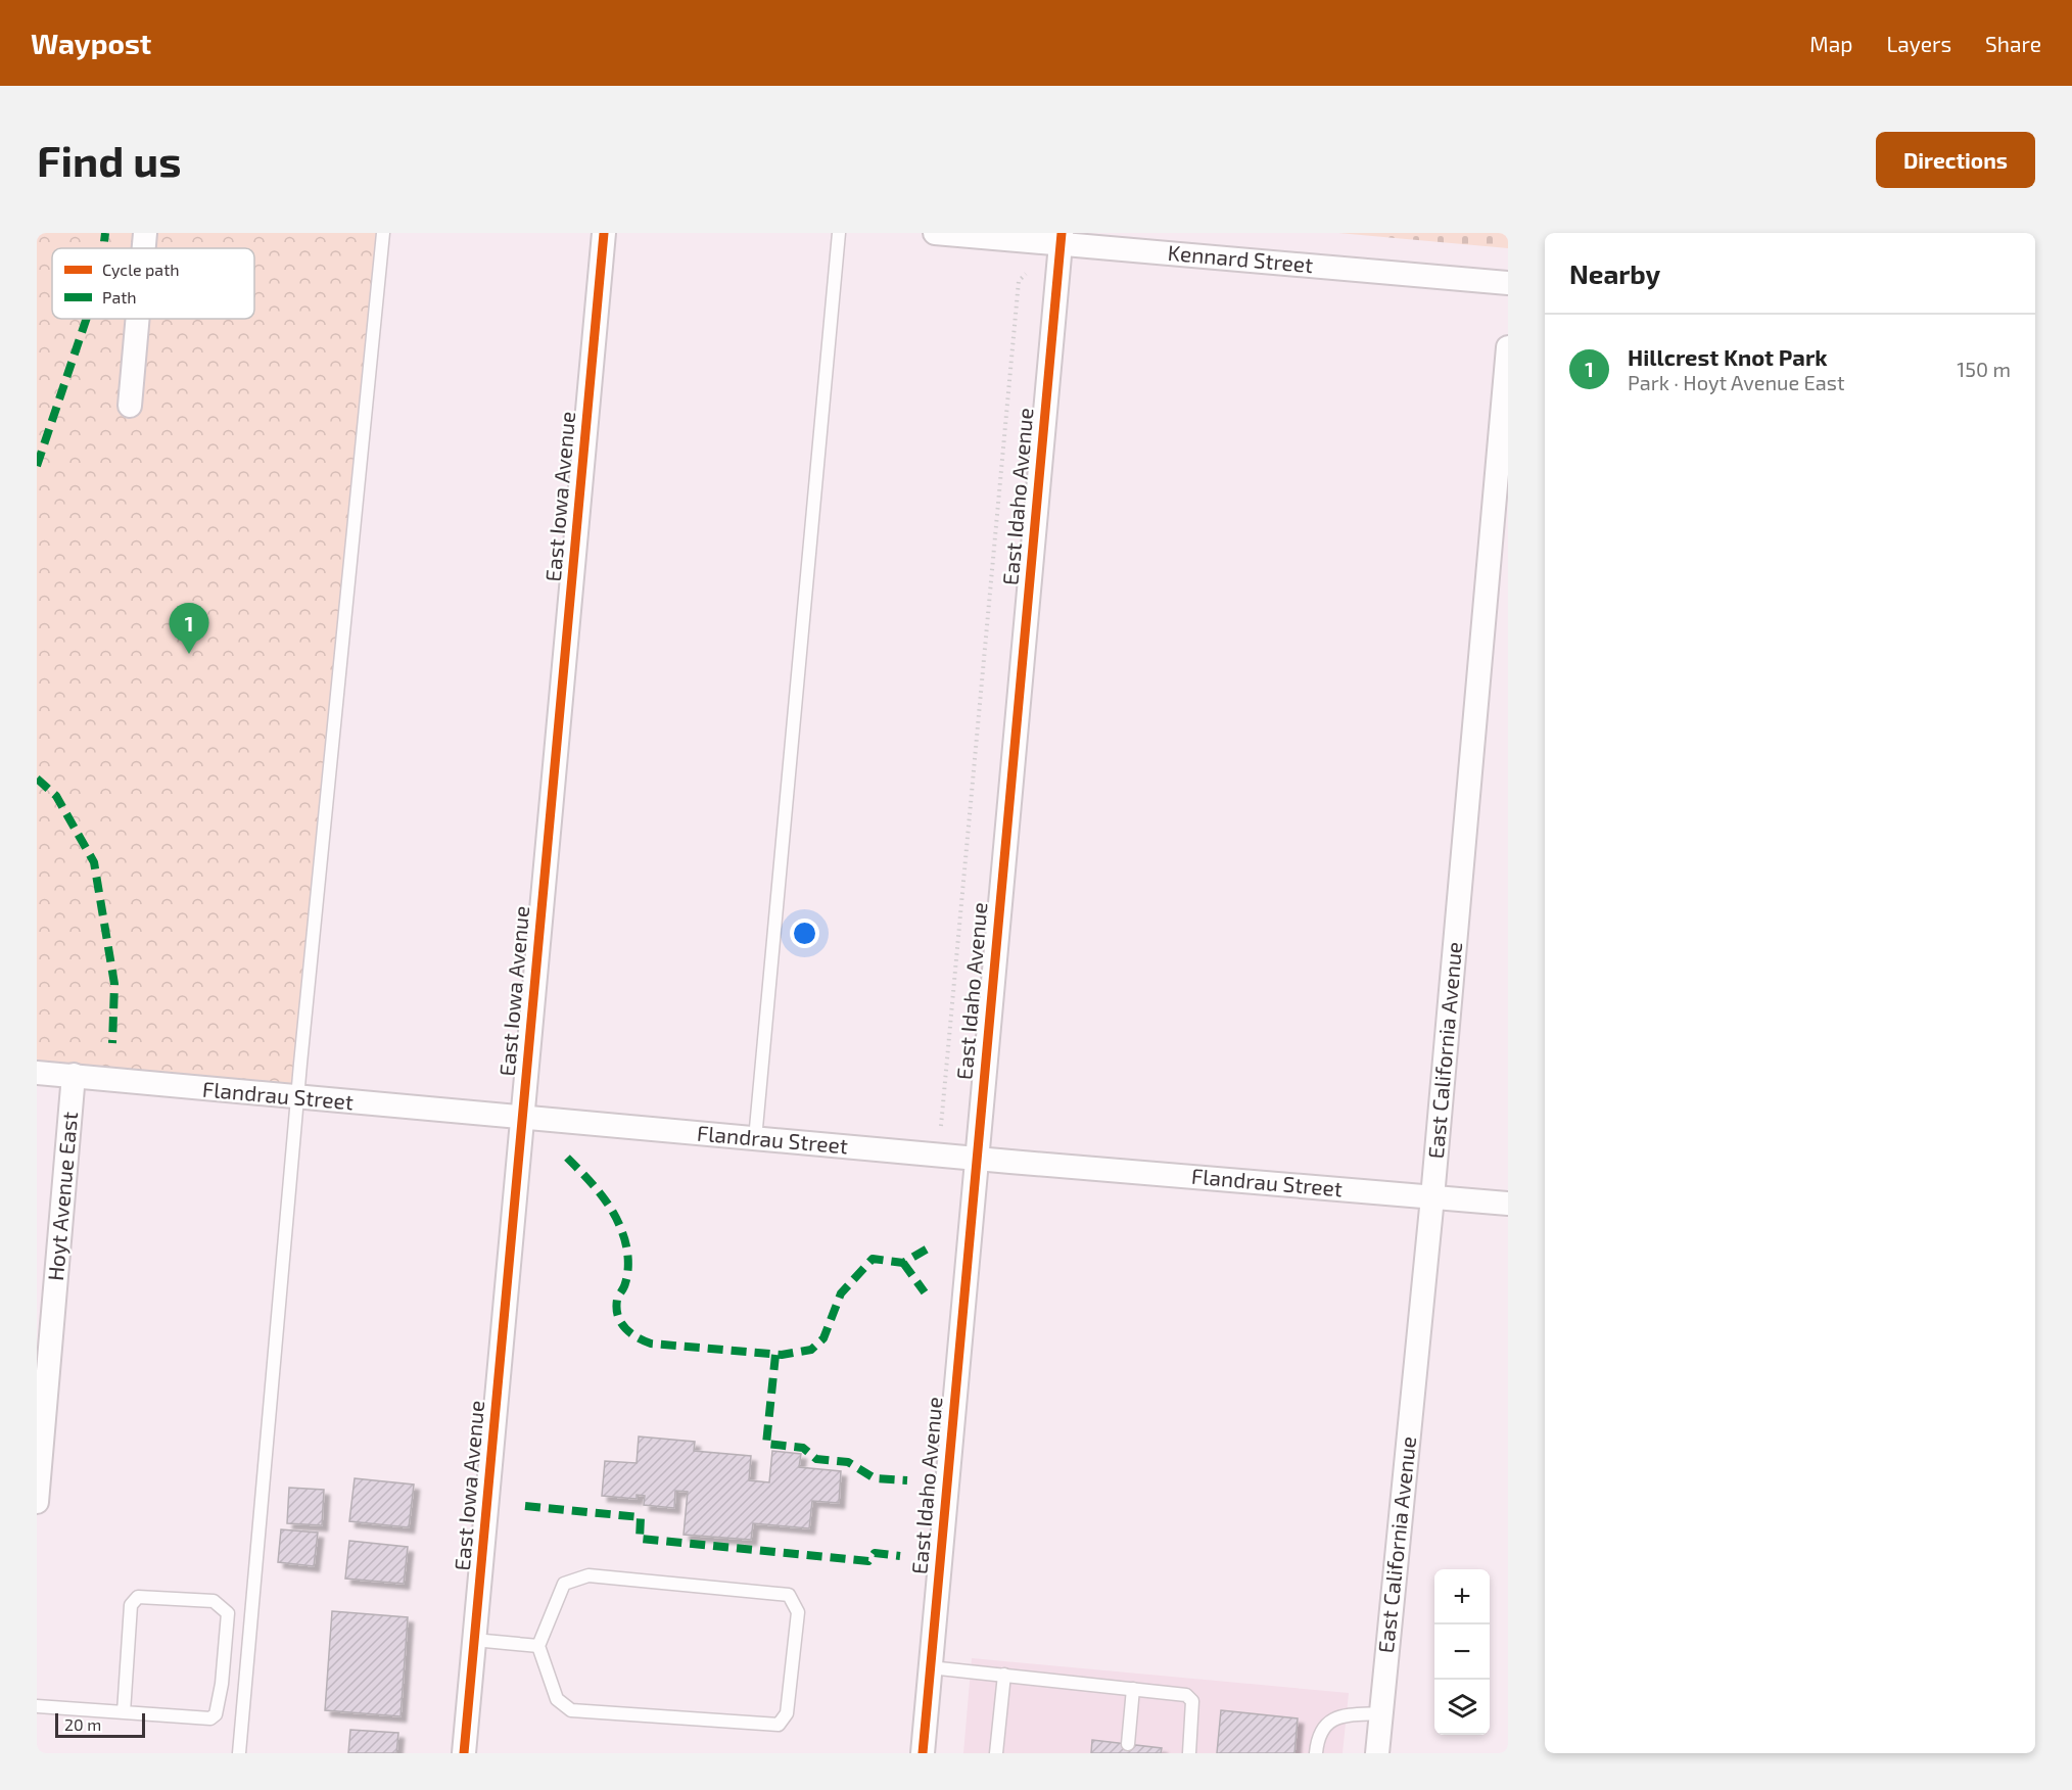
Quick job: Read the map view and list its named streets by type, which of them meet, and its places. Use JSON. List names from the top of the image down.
{
  "streets": {
    "street": [
      "Kennard Street",
      "East Iowa Avenue",
      "East Idaho Avenue",
      "East California Avenue",
      "Flandrau Street",
      "Hoyt Avenue East"
    ]
  },
  "crossings": [
    ["Kennard Street", "East Idaho Avenue"],
    ["East Iowa Avenue", "Flandrau Street"],
    ["East Idaho Avenue", "Flandrau Street"],
    ["East California Avenue", "Flandrau Street"],
    ["Flandrau Street", "Hoyt Avenue East"]
  ],
  "legend": ["Cycle path", "Path"],
  "scale_bar": "20 m",
  "page": {
    "header": "Waypost",
    "nav": ["Map", "Layers", "Share"],
    "buttons": "Directions",
    "title": "Find us",
    "heading": "Nearby",
    "list": [
      {
        "mark": "1",
        "name": "Hillcrest Knot Park",
        "note": "Park · Hoyt Avenue East",
        "value": "150 m"
      }
    ],
    "pins": "1",
    "map_buttons": ["+", "−"],
    "scale": "20 m"
  }
}
